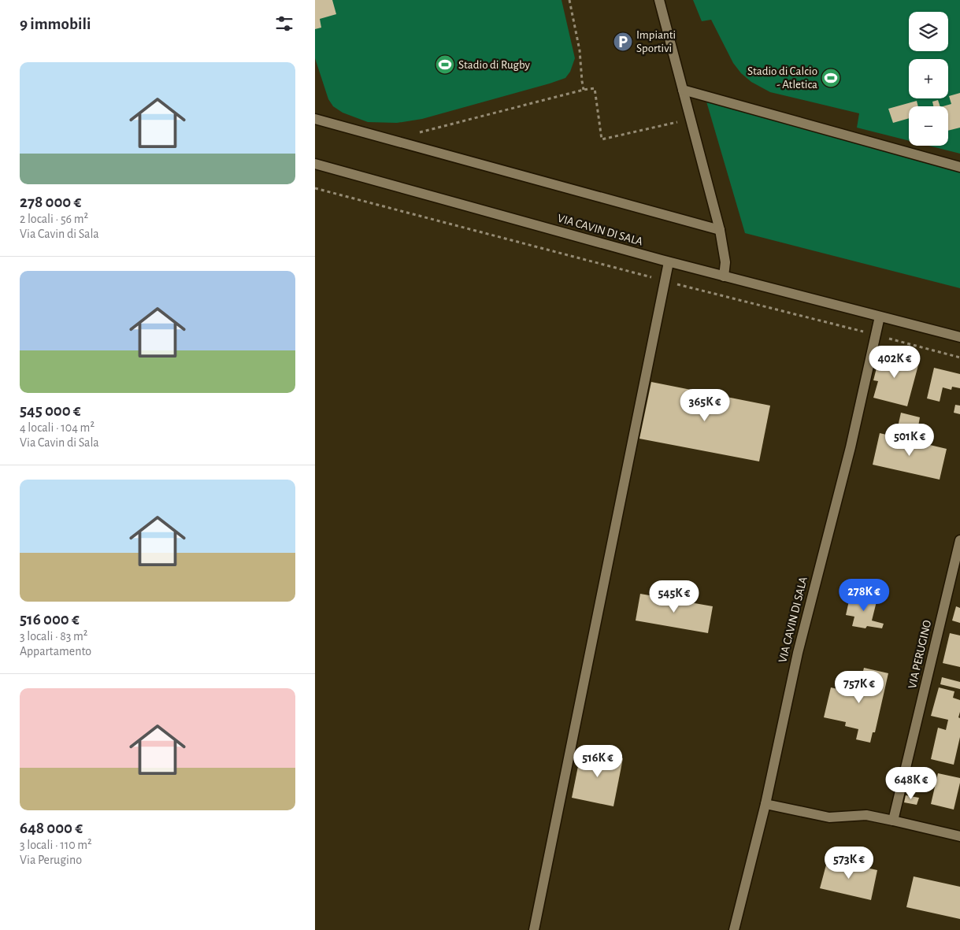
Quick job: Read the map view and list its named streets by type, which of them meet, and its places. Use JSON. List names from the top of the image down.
{
  "streets": {
    "street": ["VIA CAVIN DI SALA", "VIA PERUGINO"]
  },
  "places": {
    "parking": ["Impianti Sportivi"],
    "sports": ["Stadio di Rugby", "Stadio di Calcio - Atletica"]
  },
  "page": {
    "heading": "9 immobili",
    "map_buttons": ["+", "−"],
    "list": [
      {
        "name": "278 000 €",
        "note": "2 locali · 56 m² · Via Cavin di Sala"
      },
      {
        "name": "545 000 €",
        "note": "4 locali · 104 m² · Via Cavin di Sala"
      },
      {
        "name": "516 000 €",
        "note": "3 locali · 83 m² · Appartamento"
      },
      {
        "name": "648 000 €",
        "note": "3 locali · 110 m² · Via Perugino"
      }
    ],
    "price": [
      "402K €",
      "365K €",
      "501K €",
      "278K €",
      "545K €",
      "757K €",
      "516K €",
      "648K €",
      "573K €"
    ]
  }
}
